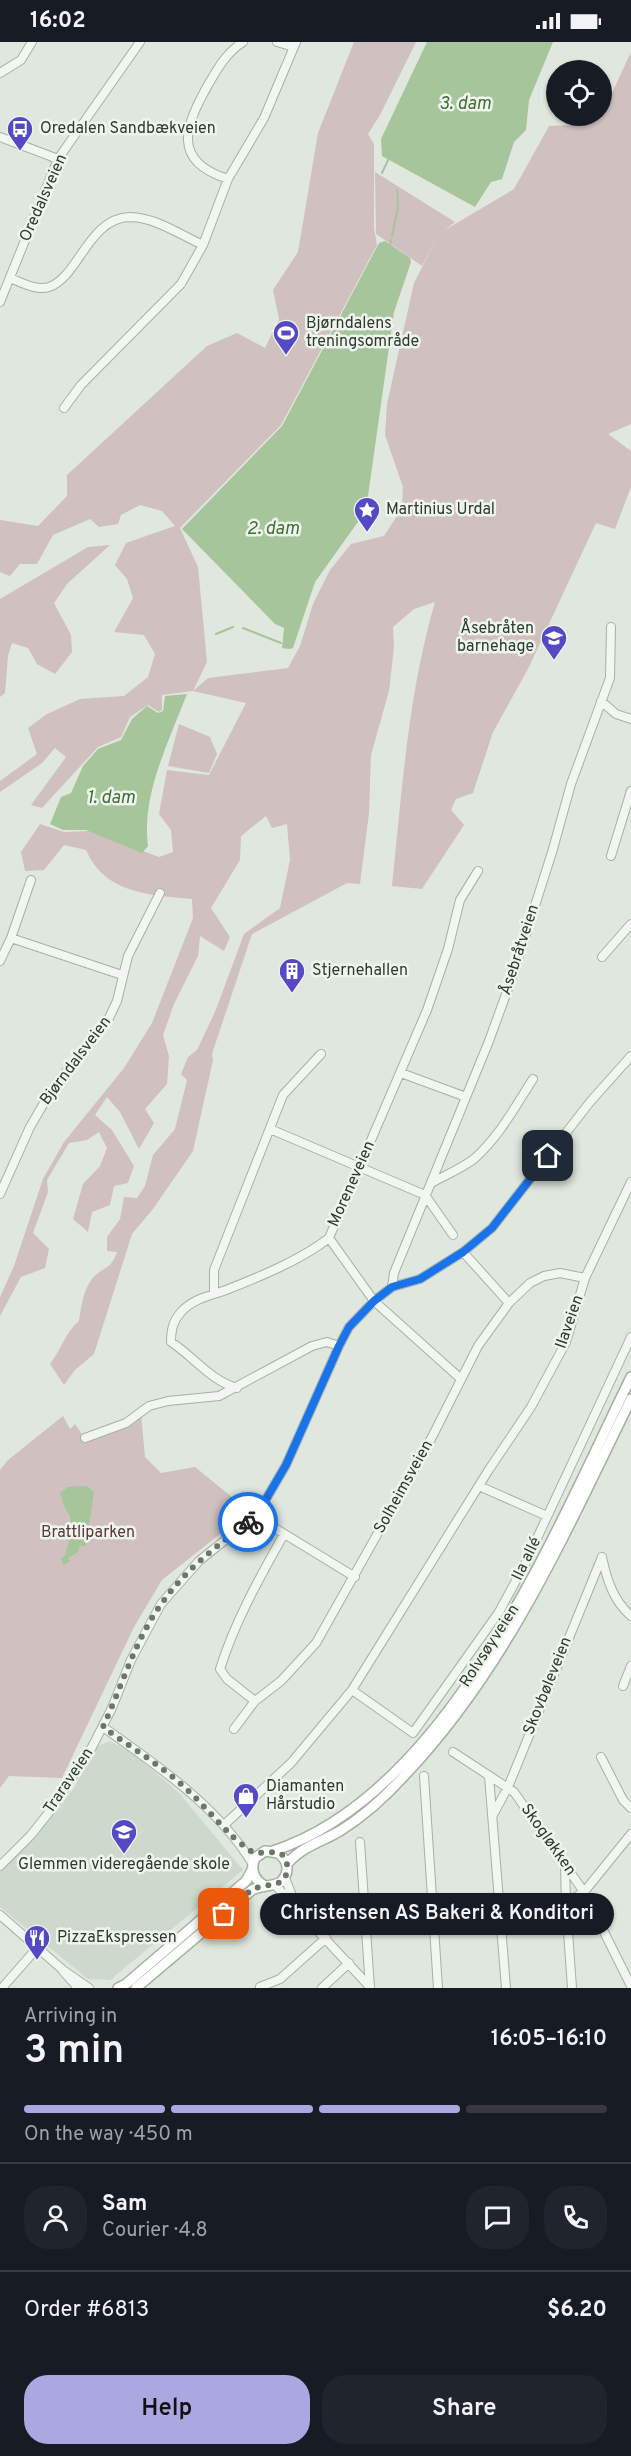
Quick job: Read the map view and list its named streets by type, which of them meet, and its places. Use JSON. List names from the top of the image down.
{
  "streets": {
    "main road": ["Rolvsøyveien"],
    "street": [
      "Oredalsveien",
      "Åsebråtveien",
      "Bjørndalsveien",
      "Moreneveien",
      "Ilaveien",
      "Solheimsveien",
      "Ila allé",
      "Skovbøleveien",
      "Traraveien",
      "Skogløkken"
    ]
  },
  "crossings": [
    ["Åsebråtveien", "Traraveien"],
    ["Ilaveien", "Solheimsveien"],
    ["Ilaveien", "Ila allé"],
    ["Skovbøleveien", "Skogløkken"]
  ],
  "water": ["3. dam", "2. dam", "1. dam"],
  "parks": ["Brattliparken"],
  "places": {
    "bus stop": ["Oredalen Sandbækveien"],
    "sports": ["Bjørndalens treningsområde"],
    "place": ["Martinius Urdal"],
    "school or university": ["Åsebråten barnehage", "Glemmen videregående skole"],
    "building": ["Stjernehallen"],
    "shop": ["Diamanten Hårstudio"],
    "other": ["Christensen AS Bakeri & Konditori"],
    "restaurant": ["PizzaEkspressen"]
  },
  "page": {
    "status": "16:02",
    "bubble": "Christensen AS Bakeri & Konditori",
    "heading": ["3 min", "Arriving in", "16:05–16:10"],
    "panel": [
      "Sam",
      "Courier · 4.8",
      "Order #6813",
      "$6.20"
    ],
    "bar": "On the way · 450 m",
    "buttons": ["Help", "Share"]
  }
}
